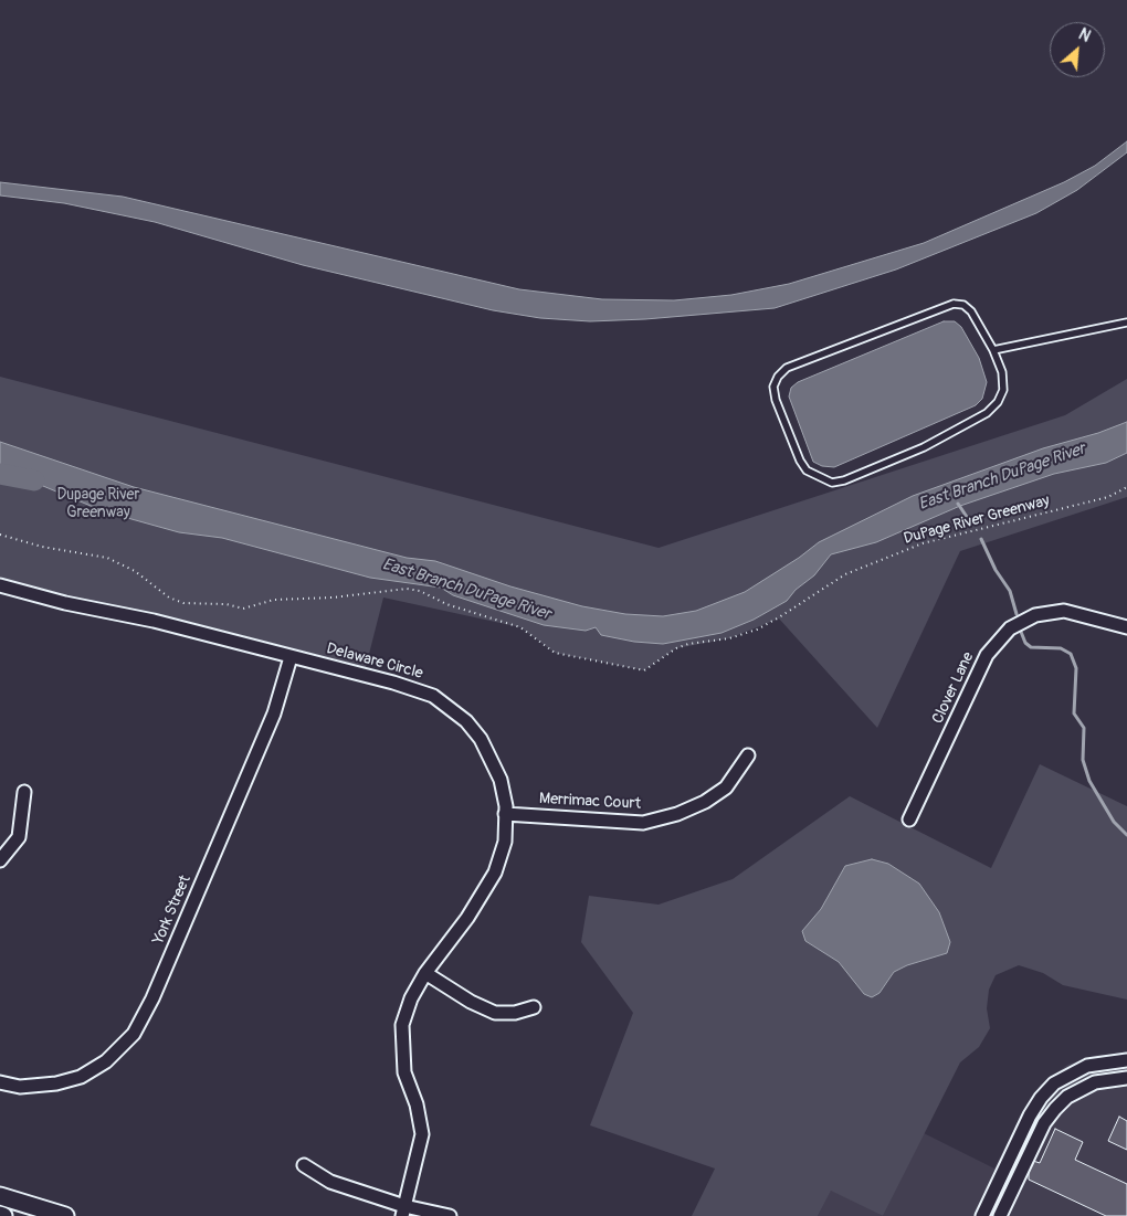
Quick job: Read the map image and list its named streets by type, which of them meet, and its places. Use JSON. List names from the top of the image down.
{
  "streets": {
    "street": [
      "Delaware Circle",
      "Clover Lane",
      "Merrimac Court",
      "York Street"
    ],
    "path": ["DuPage River Greenway"]
  },
  "crossings": [
    ["Delaware Circle", "Merrimac Court"],
    ["Delaware Circle", "York Street"]
  ],
  "water": ["East Branch DuPage River"],
  "parks": ["Dupage River Greenway"],
  "north": "top right"
}
